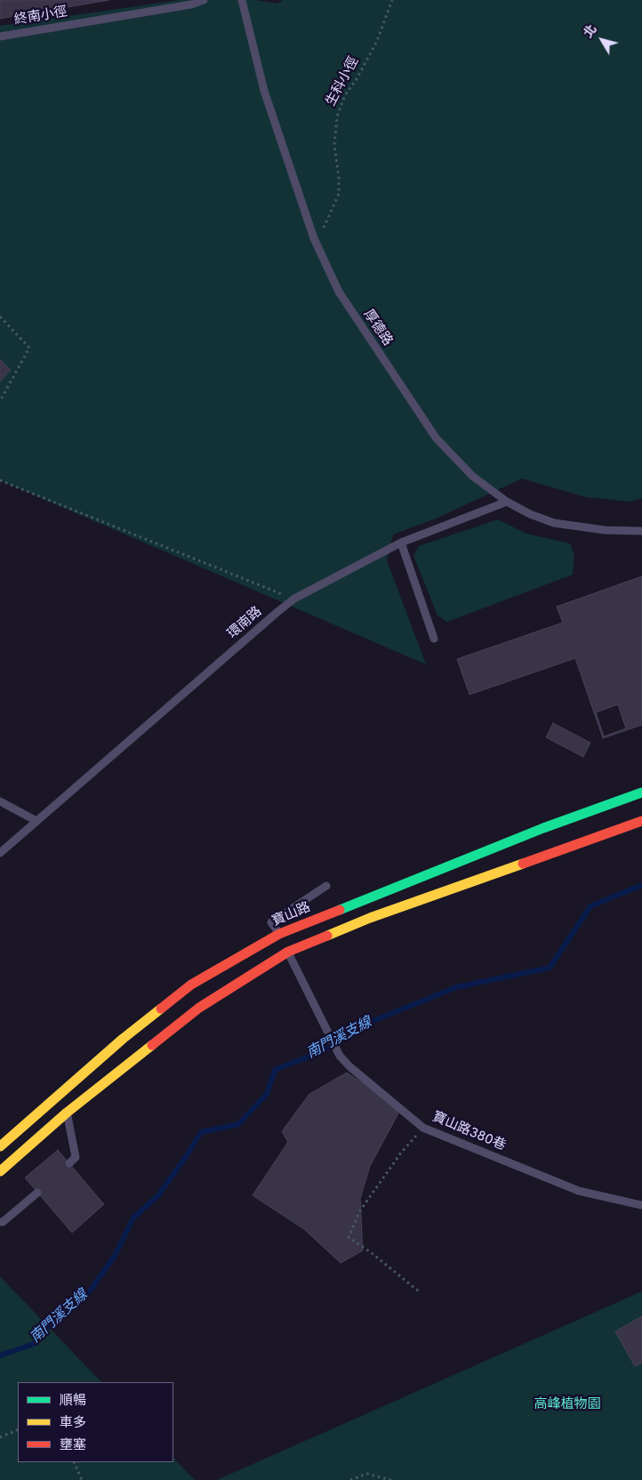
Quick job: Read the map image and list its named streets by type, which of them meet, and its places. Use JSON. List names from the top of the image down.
{
  "streets": {
    "street": ["寶山路"],
    "lane": [
      "終南小徑",
      "厚德路",
      "環南路",
      "寶山路380巷"
    ],
    "path": ["生科小徑"]
  },
  "crossings": [
    ["厚德路", "環南路"]
  ],
  "water": ["南門溪支線"],
  "parks": ["高峰植物園"],
  "legend": ["順暢", "車多", "壅塞"],
  "north": "top left"
}
